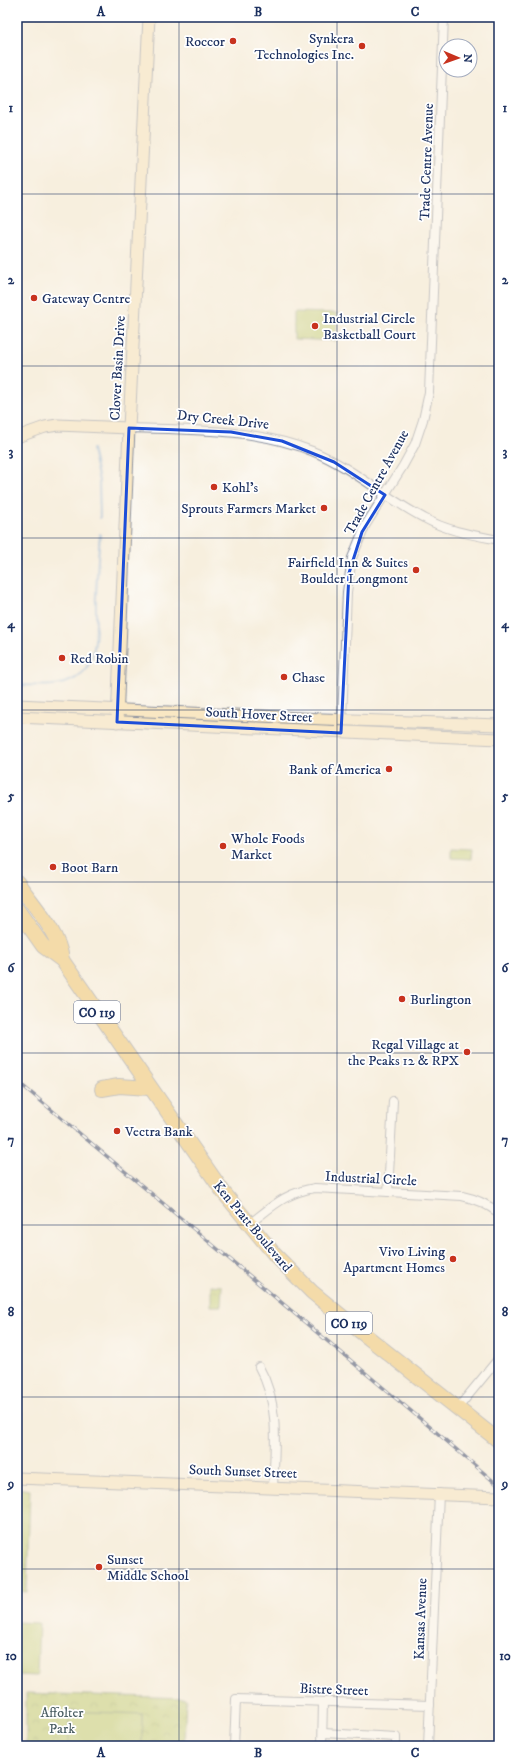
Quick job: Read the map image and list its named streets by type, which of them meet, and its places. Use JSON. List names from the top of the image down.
{
  "streets": {
    "highway": ["CO 119", "Ken Pratt Boulevard"],
    "street": [
      "Trade Centre Avenue",
      "Clover Basin Drive",
      "Dry Creek Drive",
      "South Hover Street",
      "Industrial Circle",
      "South Sunset Street",
      "Kansas Avenue",
      "Bistre Street"
    ]
  },
  "crossings": [
    ["Trade Centre Avenue", "Dry Creek Drive"],
    ["Trade Centre Avenue", "South Hover Street"],
    ["Clover Basin Drive", "Dry Creek Drive"],
    ["Clover Basin Drive", "South Hover Street"],
    ["Industrial Circle", "Ken Pratt Boulevard"],
    ["South Sunset Street", "Kansas Avenue"],
    ["Kansas Avenue", "Bistre Street"]
  ],
  "parks": ["Affolter Park"],
  "places": [
    "Roccor",
    "Synkera Technologies Inc.",
    "Gateway Centre",
    "Industrial Circle Basketball Court",
    "Kohl's",
    "Sprouts Farmers Market",
    "Fairfield Inn & Suites Boulder Longmont",
    "Red Robin",
    "Chase",
    "Bank of America",
    "Whole Foods Market",
    "Boot Barn",
    "Burlington",
    "Regal Village at the Peaks 12 & RPX",
    "Vectra Bank",
    "Vivo Living Apartment Homes",
    "Sunset Middle School"
  ],
  "north": "right",
  "grid": {
    "columns": ["A", "B", "C"],
    "rows": [
      "1",
      "2",
      "3",
      "4",
      "5",
      "6",
      "7",
      "8",
      "9",
      "10"
    ]
  }
}
